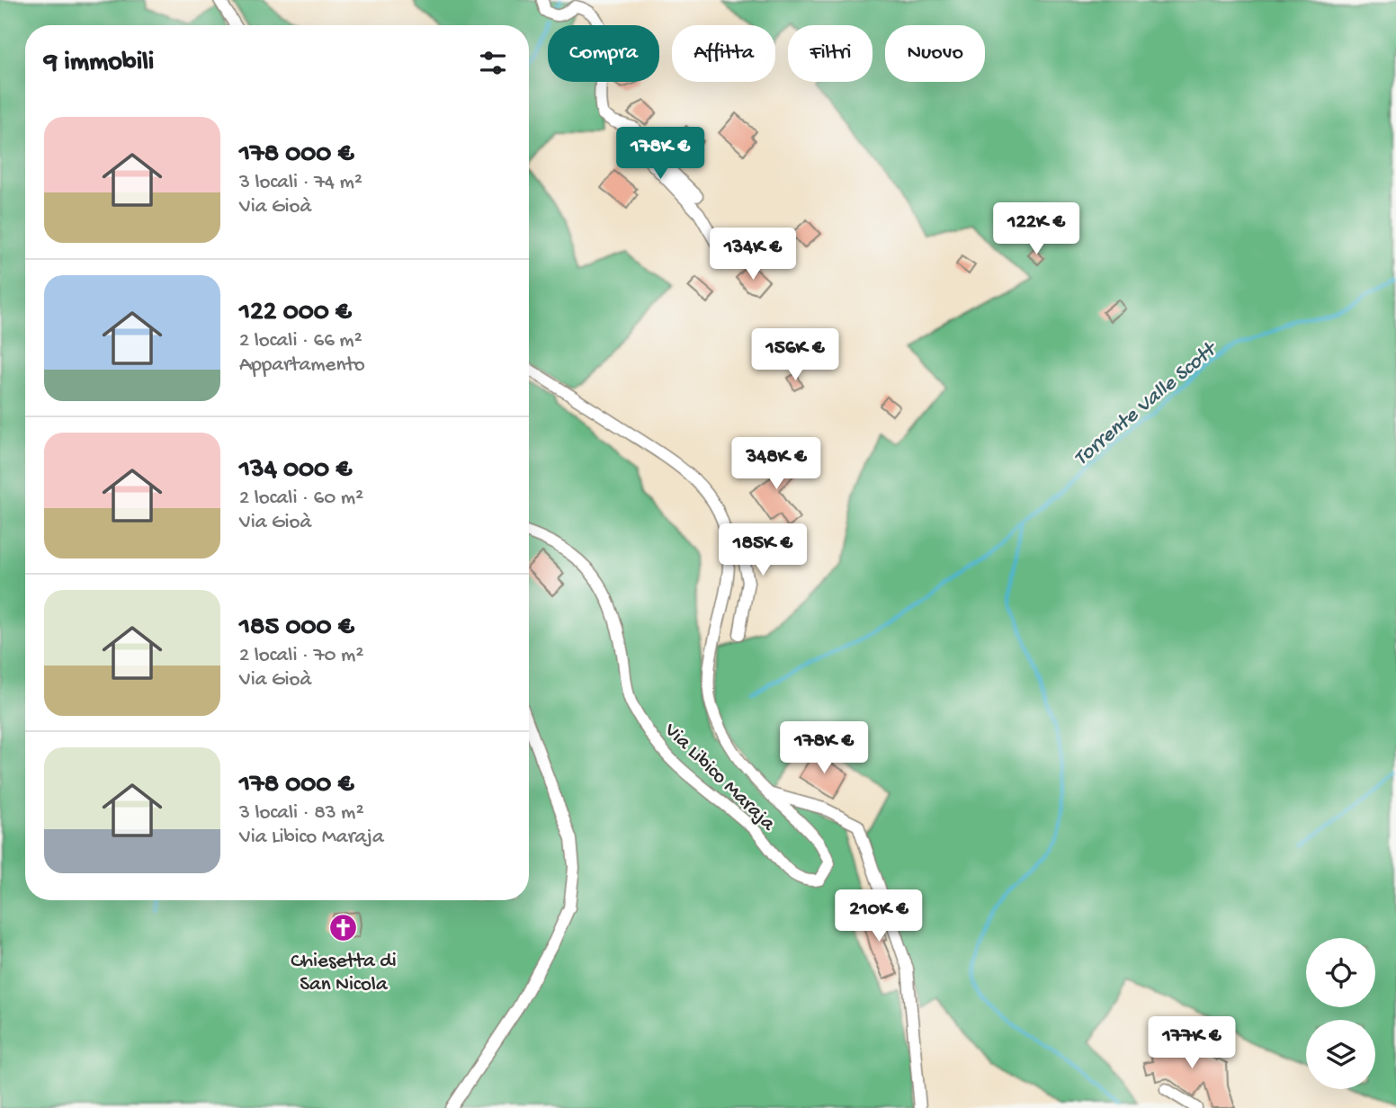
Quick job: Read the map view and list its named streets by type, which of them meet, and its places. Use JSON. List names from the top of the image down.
{
  "streets": {
    "street": ["Via Libico Maraja"]
  },
  "water": ["Torrente Valle Scott"],
  "places": {
    "church": ["Chiesetta di San Nicola"]
  },
  "page": {
    "chip": [
      "Compra",
      "Affitta",
      "Filtri",
      "Nuovo"
    ],
    "heading": "9 immobili",
    "list": [
      {
        "name": "178 000 €",
        "note": "3 locali · 74 m² · Via Gioà"
      },
      {
        "name": "122 000 €",
        "note": "2 locali · 66 m² · Appartamento"
      },
      {
        "name": "134 000 €",
        "note": "2 locali · 60 m² · Via Gioà"
      },
      {
        "name": "185 000 €",
        "note": "2 locali · 70 m² · Via Gioà"
      },
      {
        "name": "178 000 €",
        "note": "3 locali · 83 m² · Via Libico Maraja"
      }
    ],
    "price": [
      "178K €",
      "122K €",
      "134K €",
      "156K €",
      "348K €",
      "185K €",
      "178K €",
      "210K €",
      "177K €"
    ]
  }
}
